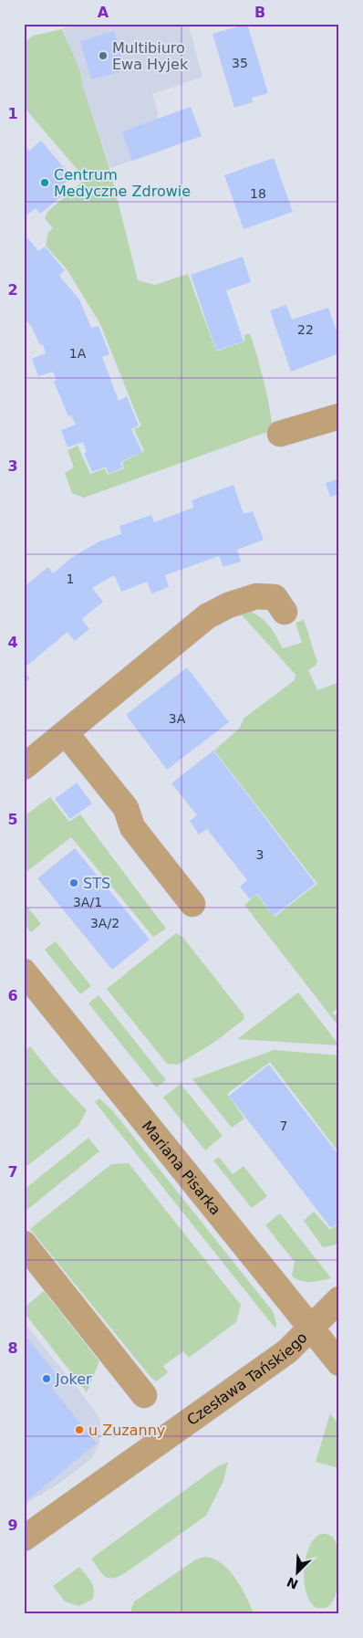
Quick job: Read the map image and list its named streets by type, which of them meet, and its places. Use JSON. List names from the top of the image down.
{
  "streets": {
    "street": ["Mariana Pisarka", "Czesława Tańskiego"]
  },
  "crossings": [
    ["Mariana Pisarka", "Czesława Tańskiego"]
  ],
  "places": [
    "Multibiuro Ewa Hyjek",
    "Centrum Medyczne Zdrowie",
    "STS",
    "Joker",
    "u Zuzanny"
  ],
  "house_numbers": [
    "35",
    "18",
    "22",
    "1A",
    "1",
    "3A",
    "3",
    "3A/1",
    "3A/2",
    "7"
  ],
  "north": "bottom left",
  "grid": {
    "columns": ["A", "B"],
    "rows": [
      "1",
      "2",
      "3",
      "4",
      "5",
      "6",
      "7",
      "8",
      "9"
    ]
  }
}
